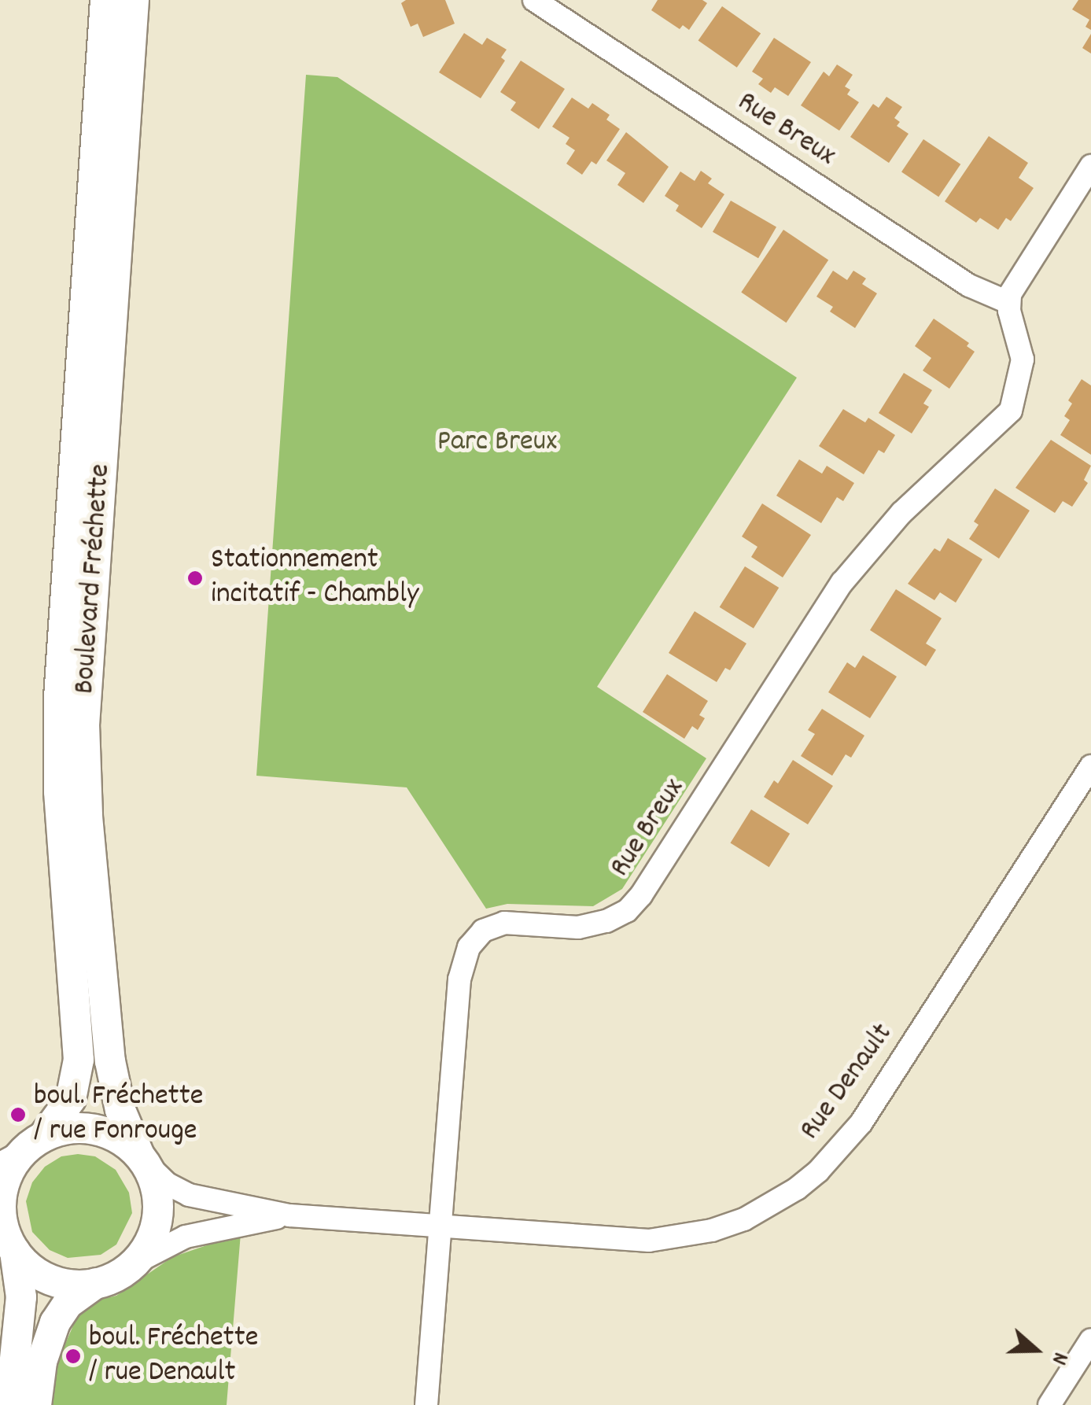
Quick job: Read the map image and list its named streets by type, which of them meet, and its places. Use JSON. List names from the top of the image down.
{
  "streets": {
    "main road": ["Boulevard Fréchette"],
    "street": ["Rue Breux", "Rue Denault"]
  },
  "crossings": [
    ["Rue Breux", "Rue Denault"],
    ["Boulevard Fréchette", "Rue Denault"]
  ],
  "parks": ["Parc Breux"],
  "places": ["Stationnement incitatif - Chambly", "boul. Fréchette / rue Fonrouge", "boul. Fréchette / rue Denault"],
  "north": "right"
}
